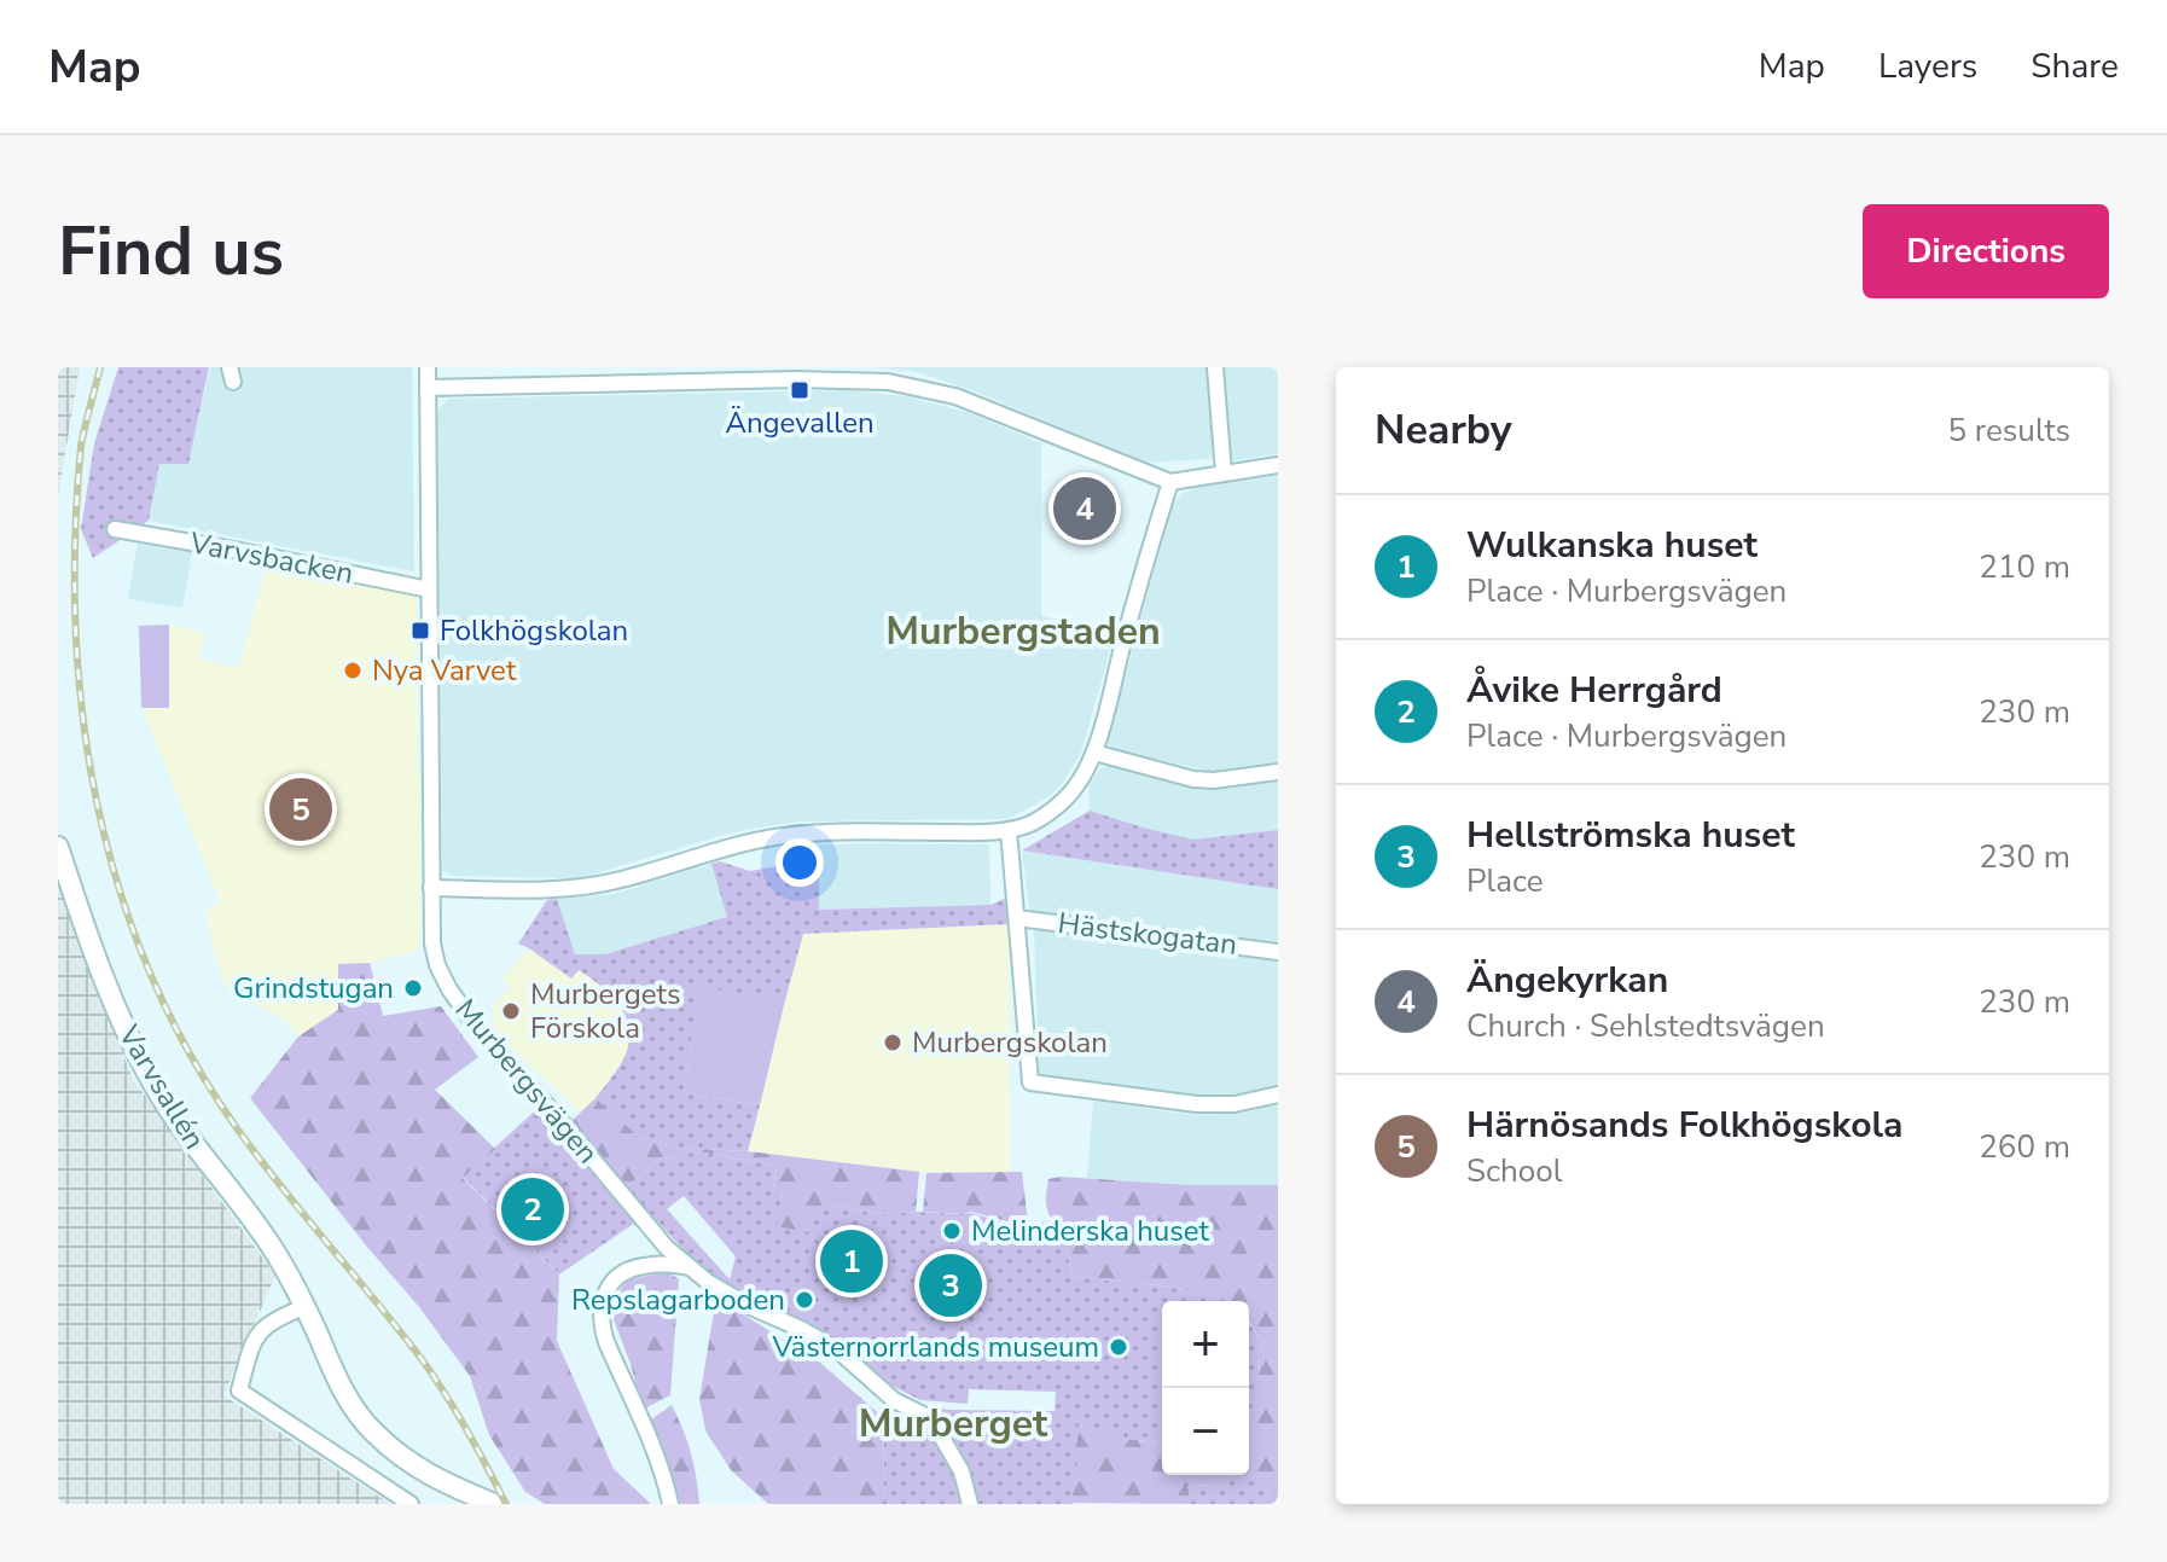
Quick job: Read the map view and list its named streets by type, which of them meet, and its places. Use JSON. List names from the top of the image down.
{
  "streets": {
    "street": [
      "Varvsbacken",
      "Hästskogatan",
      "Murbergsvägen",
      "Varvsallén"
    ]
  },
  "crossings": [
    ["Varvsbacken", "Murbergsvägen"]
  ],
  "districts": ["Murbergstaden", "Murberget"],
  "places": {
    "transit": ["Ängevallen", "Folkhögskolan"],
    "other": [
      "Nya Varvet",
      "Grindstugan",
      "Murbergets Förskola",
      "Murbergskolan",
      "Melinderska huset",
      "Repslagarboden",
      "Västernorrlands museum"
    ]
  },
  "page": {
    "header": "Map",
    "nav": ["Map", "Layers", "Share"],
    "buttons": "Directions",
    "title": "Find us",
    "heading": ["Nearby", "5 results"],
    "pins": [
      "4",
      "5",
      "2",
      "1",
      "3"
    ],
    "list": [
      {
        "mark": "1",
        "name": "Wulkanska huset",
        "note": "Place · Murbergsvägen",
        "value": "210 m"
      },
      {
        "mark": "2",
        "name": "Åvike Herrgård",
        "note": "Place · Murbergsvägen",
        "value": "230 m"
      },
      {
        "mark": "3",
        "name": "Hellströmska huset",
        "note": "Place",
        "value": "230 m"
      },
      {
        "mark": "4",
        "name": "Ängekyrkan",
        "note": "Church · Sehlstedtsvägen",
        "value": "230 m"
      },
      {
        "mark": "5",
        "name": "Härnösands Folkhögskola",
        "note": "School",
        "value": "260 m"
      }
    ],
    "map_buttons": ["+", "−"]
  }
}
